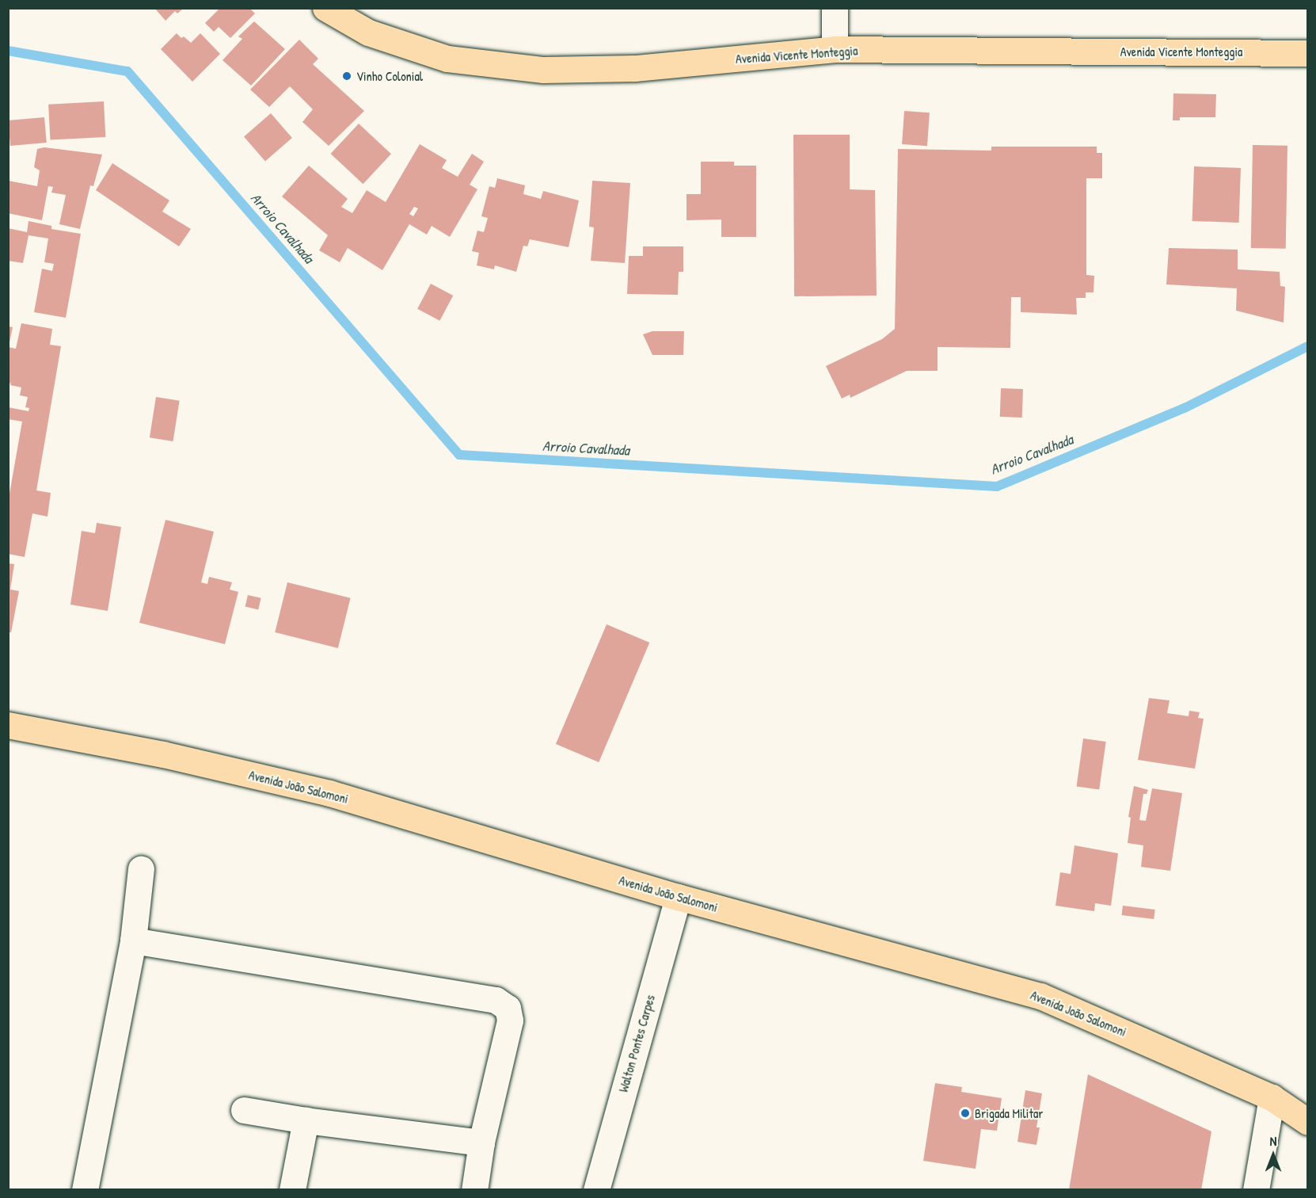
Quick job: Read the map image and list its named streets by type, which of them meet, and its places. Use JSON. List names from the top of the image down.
{
  "streets": {
    "main road": ["Avenida Vicente Monteggia", "Avenida João Salomoni"],
    "street": ["Walton Pontes Carpes"]
  },
  "crossings": [
    ["Avenida João Salomoni", "Walton Pontes Carpes"]
  ],
  "water": ["Arroio Cavalhada"],
  "places": ["Vinho Colonial", "Brigada Militar"],
  "north": "top"
}
